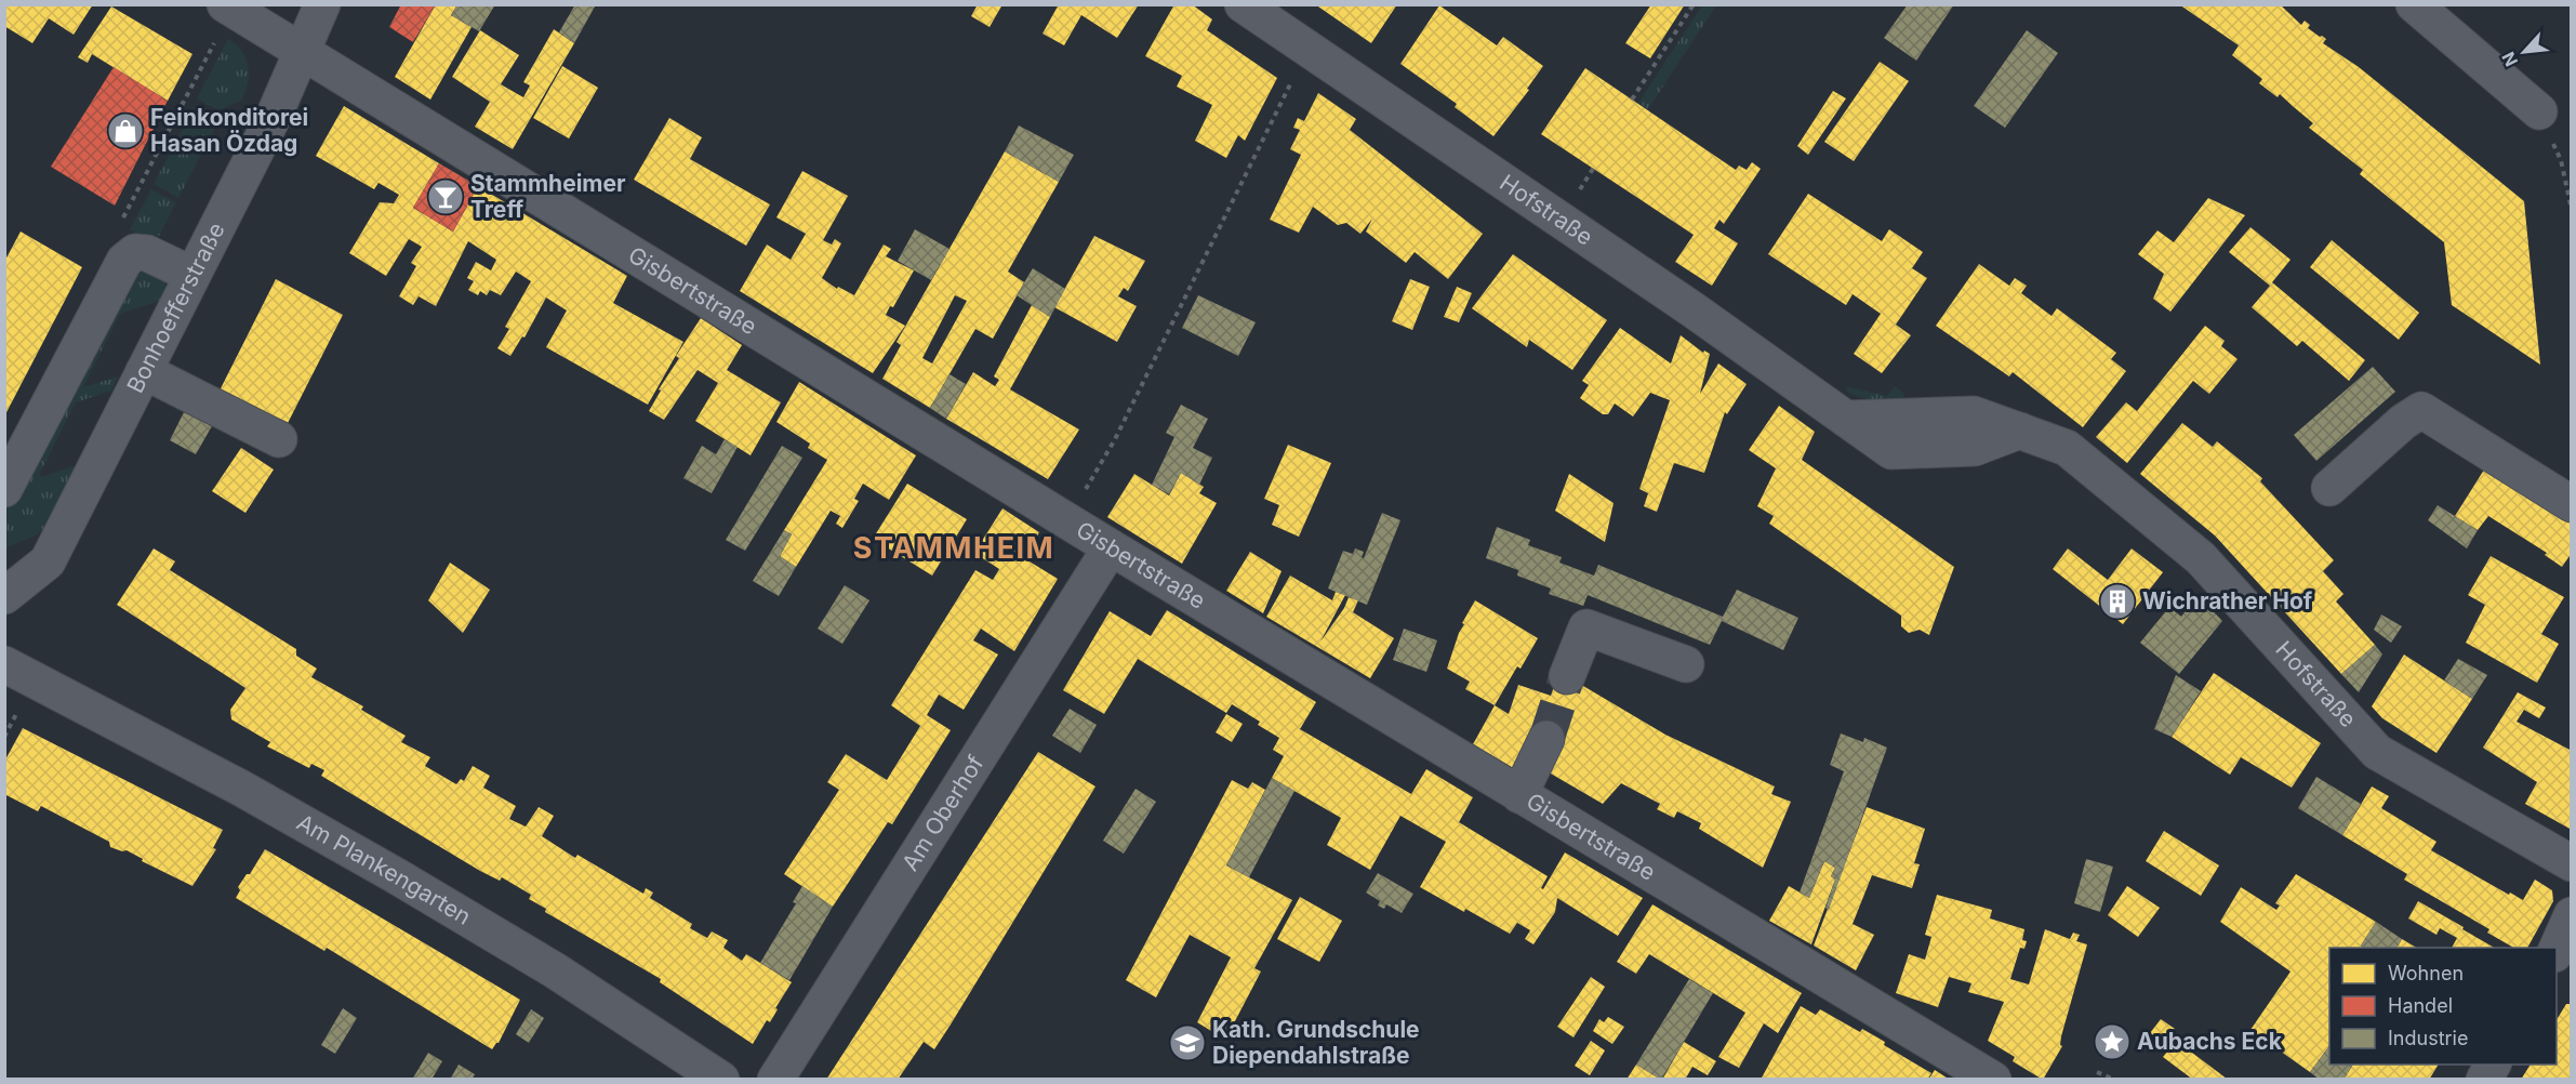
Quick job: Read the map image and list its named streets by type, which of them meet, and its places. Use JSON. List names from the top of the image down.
{
  "streets": {
    "street": [
      "Hofstraße",
      "Gisbertstraße",
      "Bonhoefferstraße",
      "Am Oberhof",
      "Am Plankengarten"
    ]
  },
  "crossings": [
    ["Gisbertstraße", "Bonhoefferstraße"],
    ["Gisbertstraße", "Am Oberhof"]
  ],
  "districts": ["STAMMHEIM"],
  "places": {
    "shop": ["Feinkonditorei Hasan Özdag"],
    "bar": ["Stammheimer Treff"],
    "building": ["Wichrather Hof"],
    "place": ["Aubachs Eck"],
    "school or university": ["Kath. Grundschule Diependahlstraße"]
  },
  "legend": ["Wohnen", "Handel", "Industrie"],
  "north": "bottom left"
}
